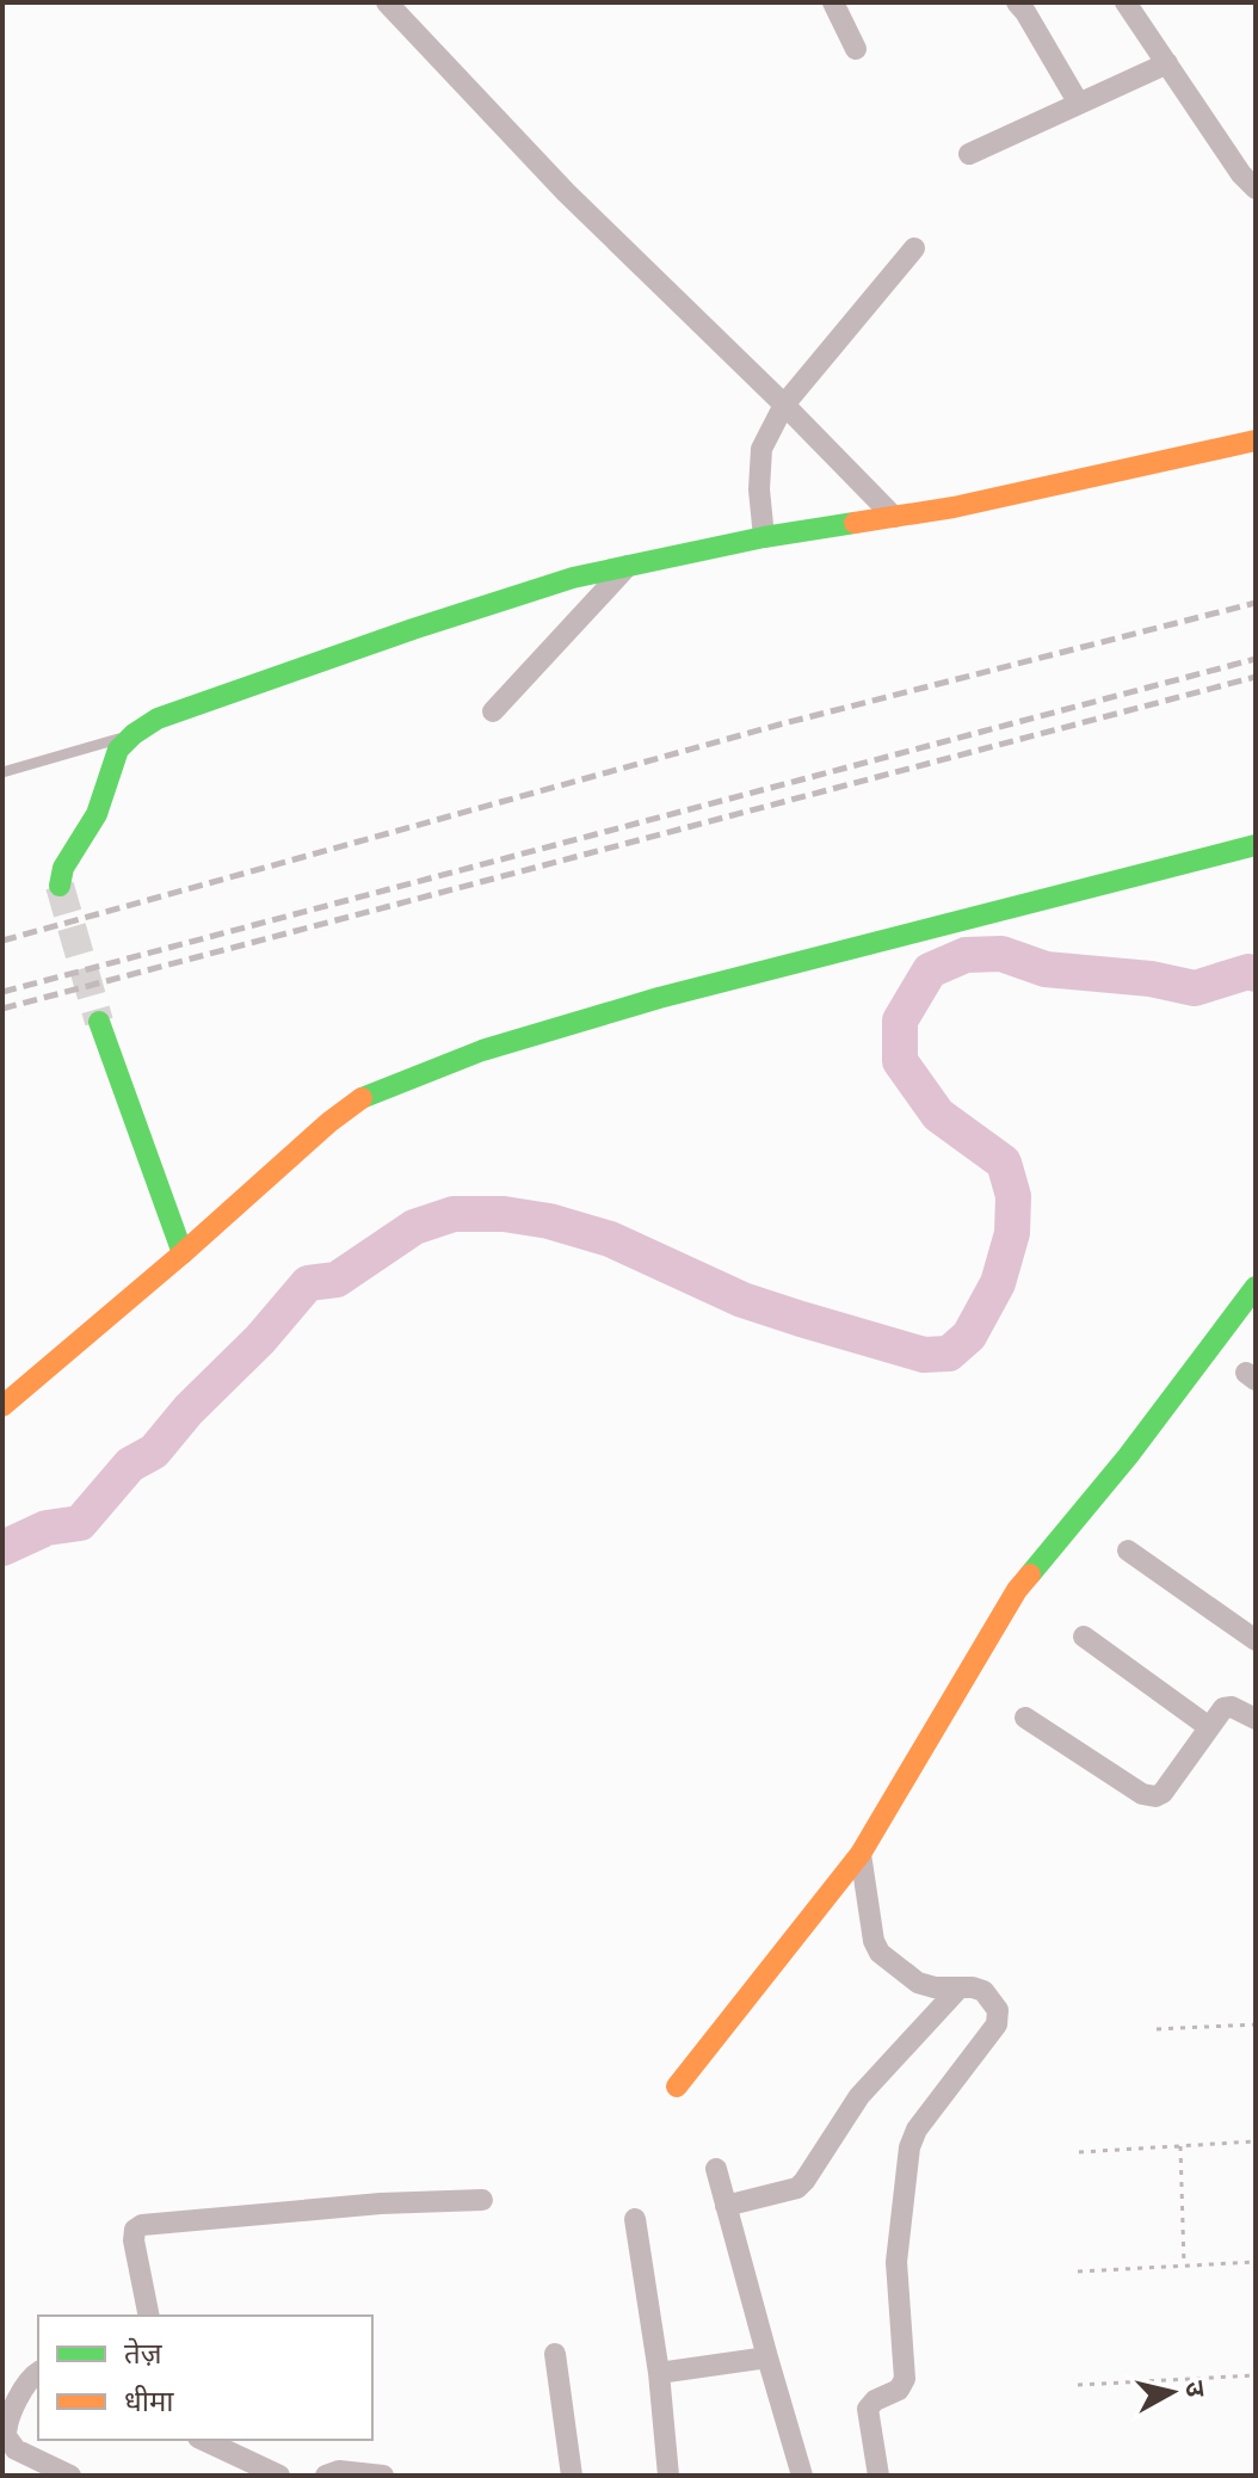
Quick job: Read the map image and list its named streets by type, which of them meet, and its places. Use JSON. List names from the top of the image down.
{
  "legend": ["तेज़", "धीमा"],
  "north": "right"
}
